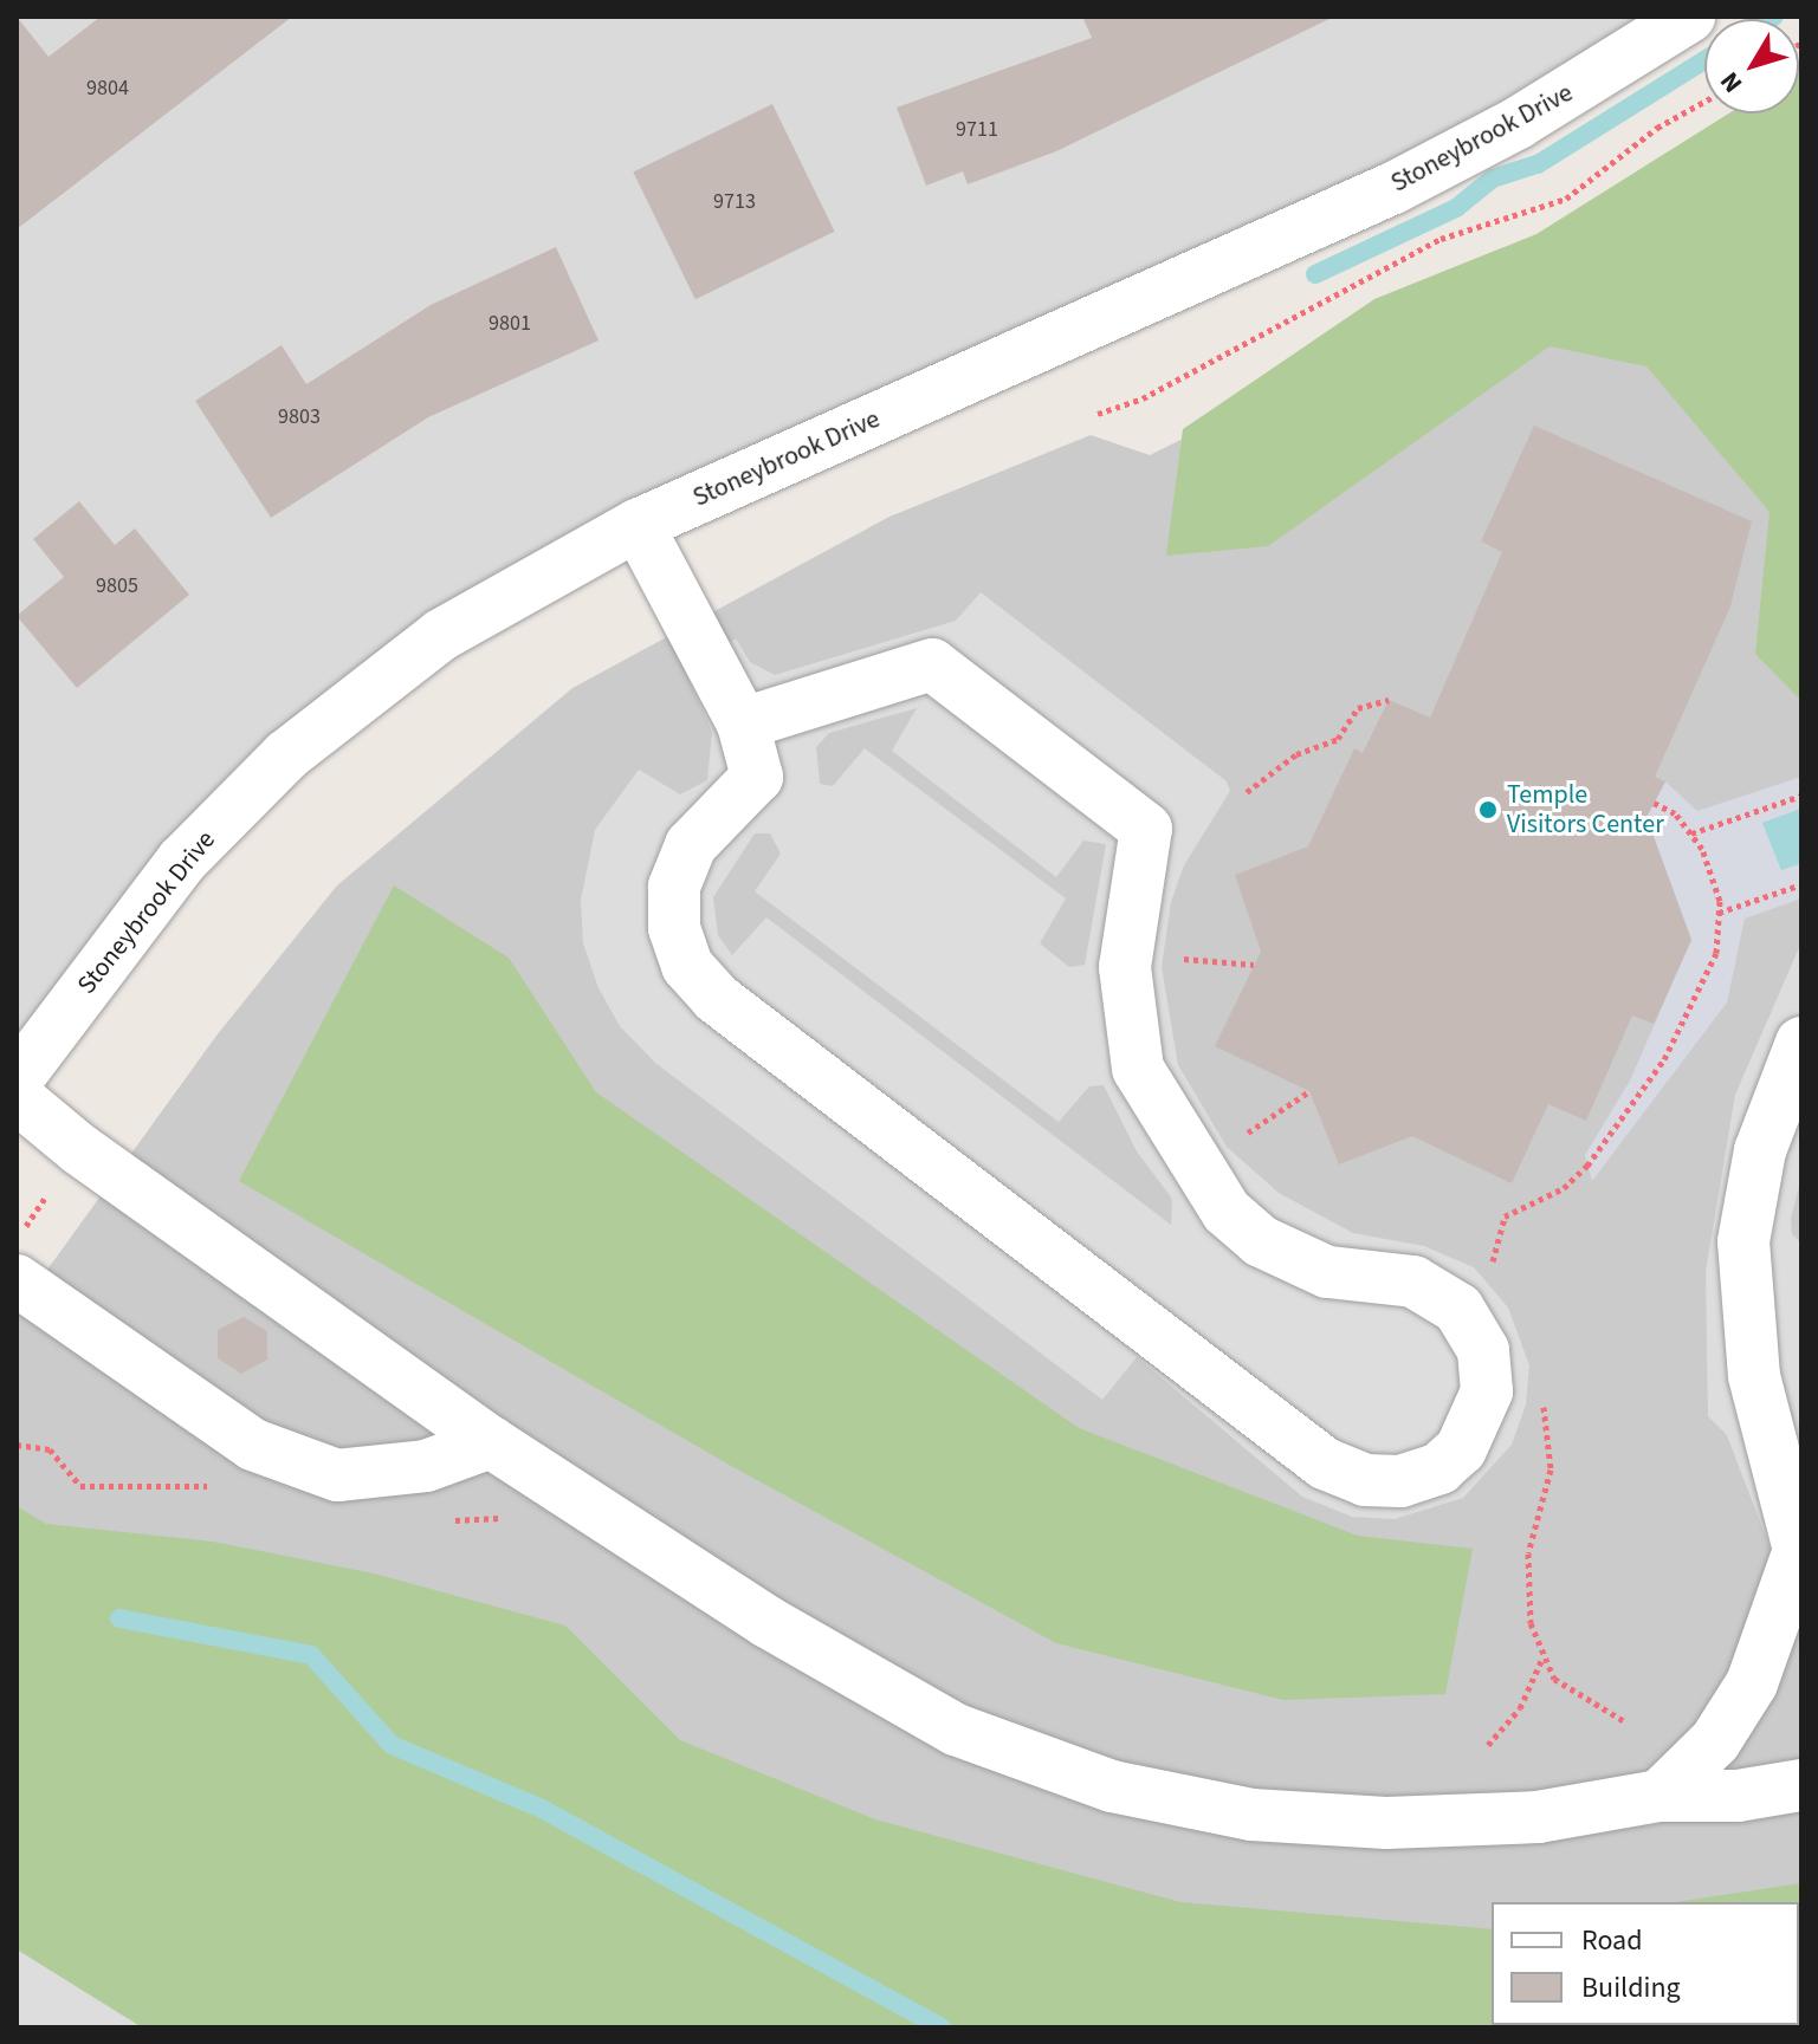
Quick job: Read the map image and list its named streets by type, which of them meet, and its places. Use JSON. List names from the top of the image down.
{
  "streets": {
    "street": ["Stoneybrook Drive"]
  },
  "places": ["Temple Visitors Center"],
  "house_numbers": [
    "9804",
    "9711",
    "9713",
    "9801",
    "9803",
    "9805"
  ],
  "legend": ["Road", "Building"],
  "north": "bottom left"
}
